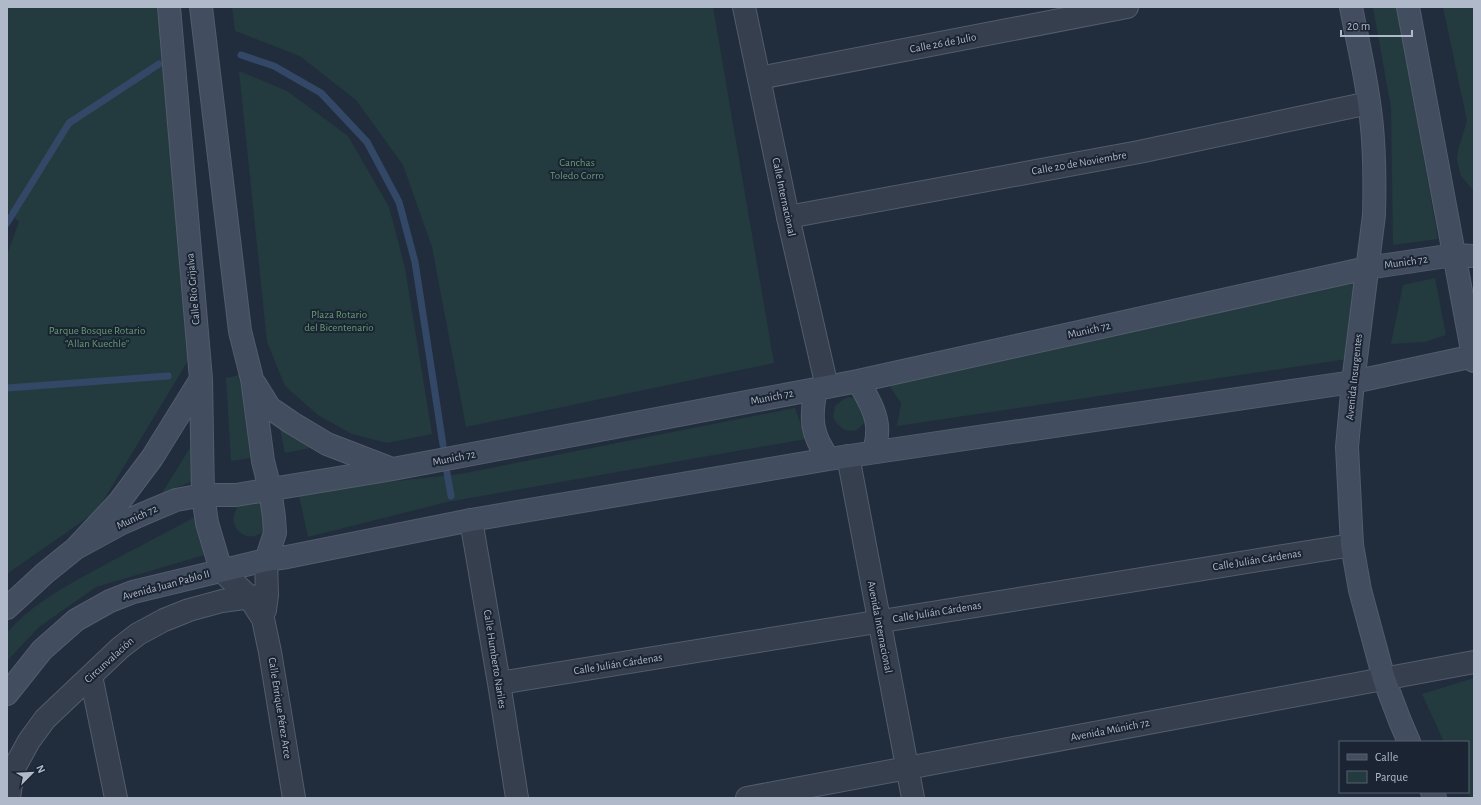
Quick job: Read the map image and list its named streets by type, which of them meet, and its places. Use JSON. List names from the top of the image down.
{
  "streets": {
    "main road": [
      "Munich 72",
      "Calle Río Grijalva",
      "Avenida Insurgentes",
      "Avenida Juan Pablo II"
    ],
    "street": [
      "Calle 26 de Julio",
      "Calle 20 de Noviembre",
      "Calle Internacional",
      "Calle Julián Cárdenas",
      "Avenida Internacional",
      "Calle Humberto Nariles",
      "Circunvalación",
      "Calle Enrique Pérez Arce",
      "Avenida Múnich 72"
    ]
  },
  "crossings": [
    ["Calle 26 de Julio", "Calle Internacional"],
    ["Calle 20 de Noviembre", "Calle Internacional"],
    ["Calle 20 de Noviembre", "Avenida Insurgentes"],
    ["Calle Internacional", "Munich 72"],
    ["Calle Internacional", "Avenida Internacional"],
    ["Munich 72", "Calle Río Grijalva"],
    ["Munich 72", "Avenida Insurgentes"],
    ["Munich 72", "Avenida Internacional"],
    ["Calle Río Grijalva", "Avenida Juan Pablo II"],
    ["Avenida Insurgentes", "Calle Julián Cárdenas"],
    ["Avenida Insurgentes", "Avenida Múnich 72"],
    ["Calle Julián Cárdenas", "Avenida Internacional"],
    ["Calle Julián Cárdenas", "Calle Humberto Nariles"],
    ["Avenida Internacional", "Avenida Múnich 72"],
    ["Circunvalación", "Calle Enrique Pérez Arce"]
  ],
  "parks": ["Canchas Toledo Corro", "Plaza Rotario del Bicentenario", "Parque Bosque Rotario “Allan Kuechle”"],
  "legend": ["Calle", "Parque"],
  "scale_bar": "20 m",
  "north": "top right"
}
